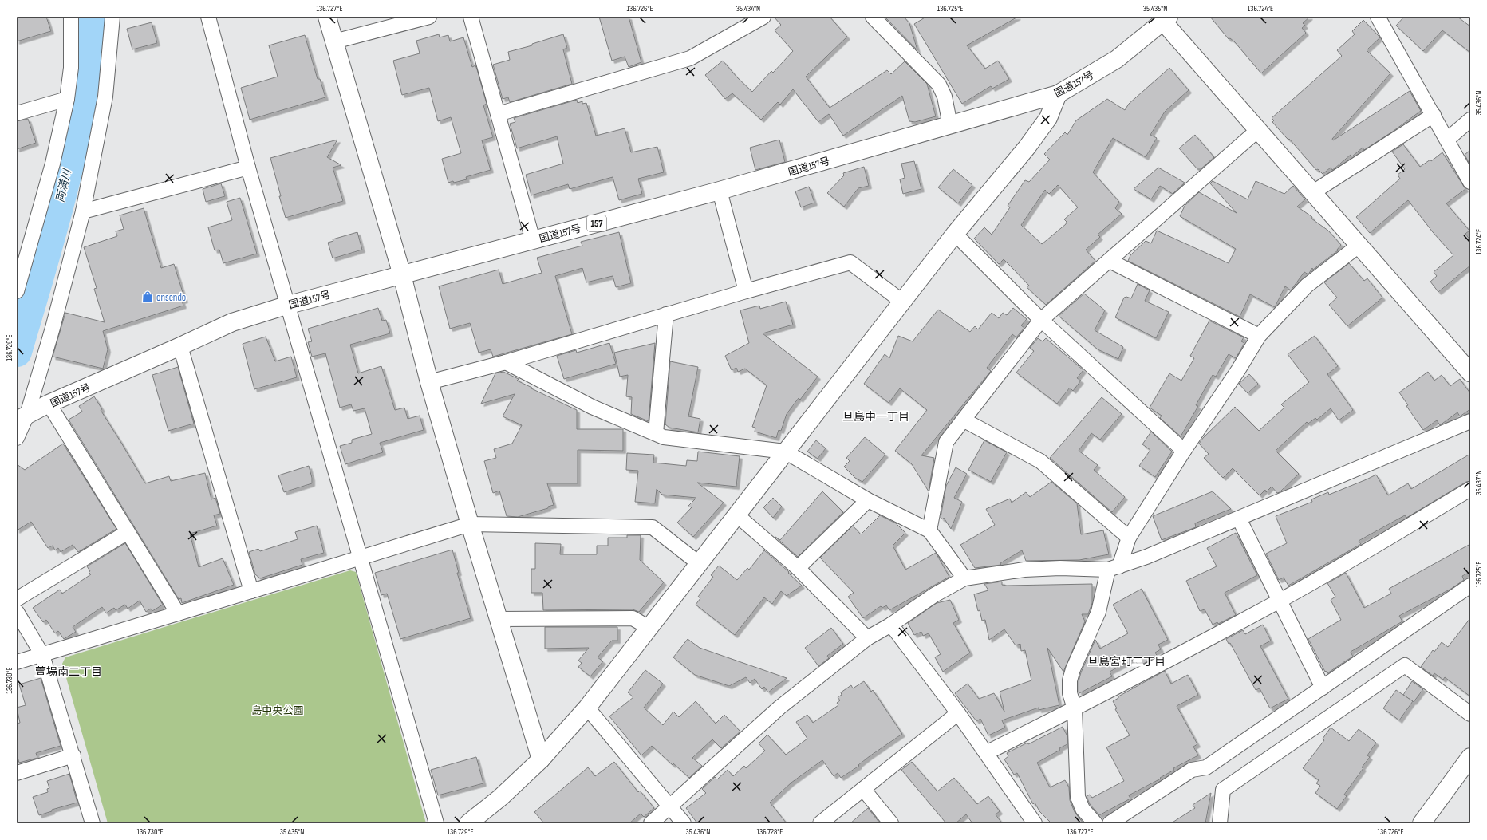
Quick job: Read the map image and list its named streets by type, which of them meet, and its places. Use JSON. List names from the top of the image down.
{
  "streets": {
    "main road": ["国道157号", "157"]
  },
  "districts": ["旦島中一丁目", "旦島宮町三丁目", "萱場南二丁目"],
  "water": ["両満川"],
  "parks": ["島中央公園"],
  "places": {
    "shop": ["onsendo"]
  },
  "coordinates": [
    "136.727°E",
    "136.726°E",
    "35.434°N",
    "136.725°E",
    "35.435°N",
    "136.724°E",
    "35.436°N",
    "136.729°E",
    "35.437°N",
    "136.730°E",
    "136.728°E"
  ]
}
